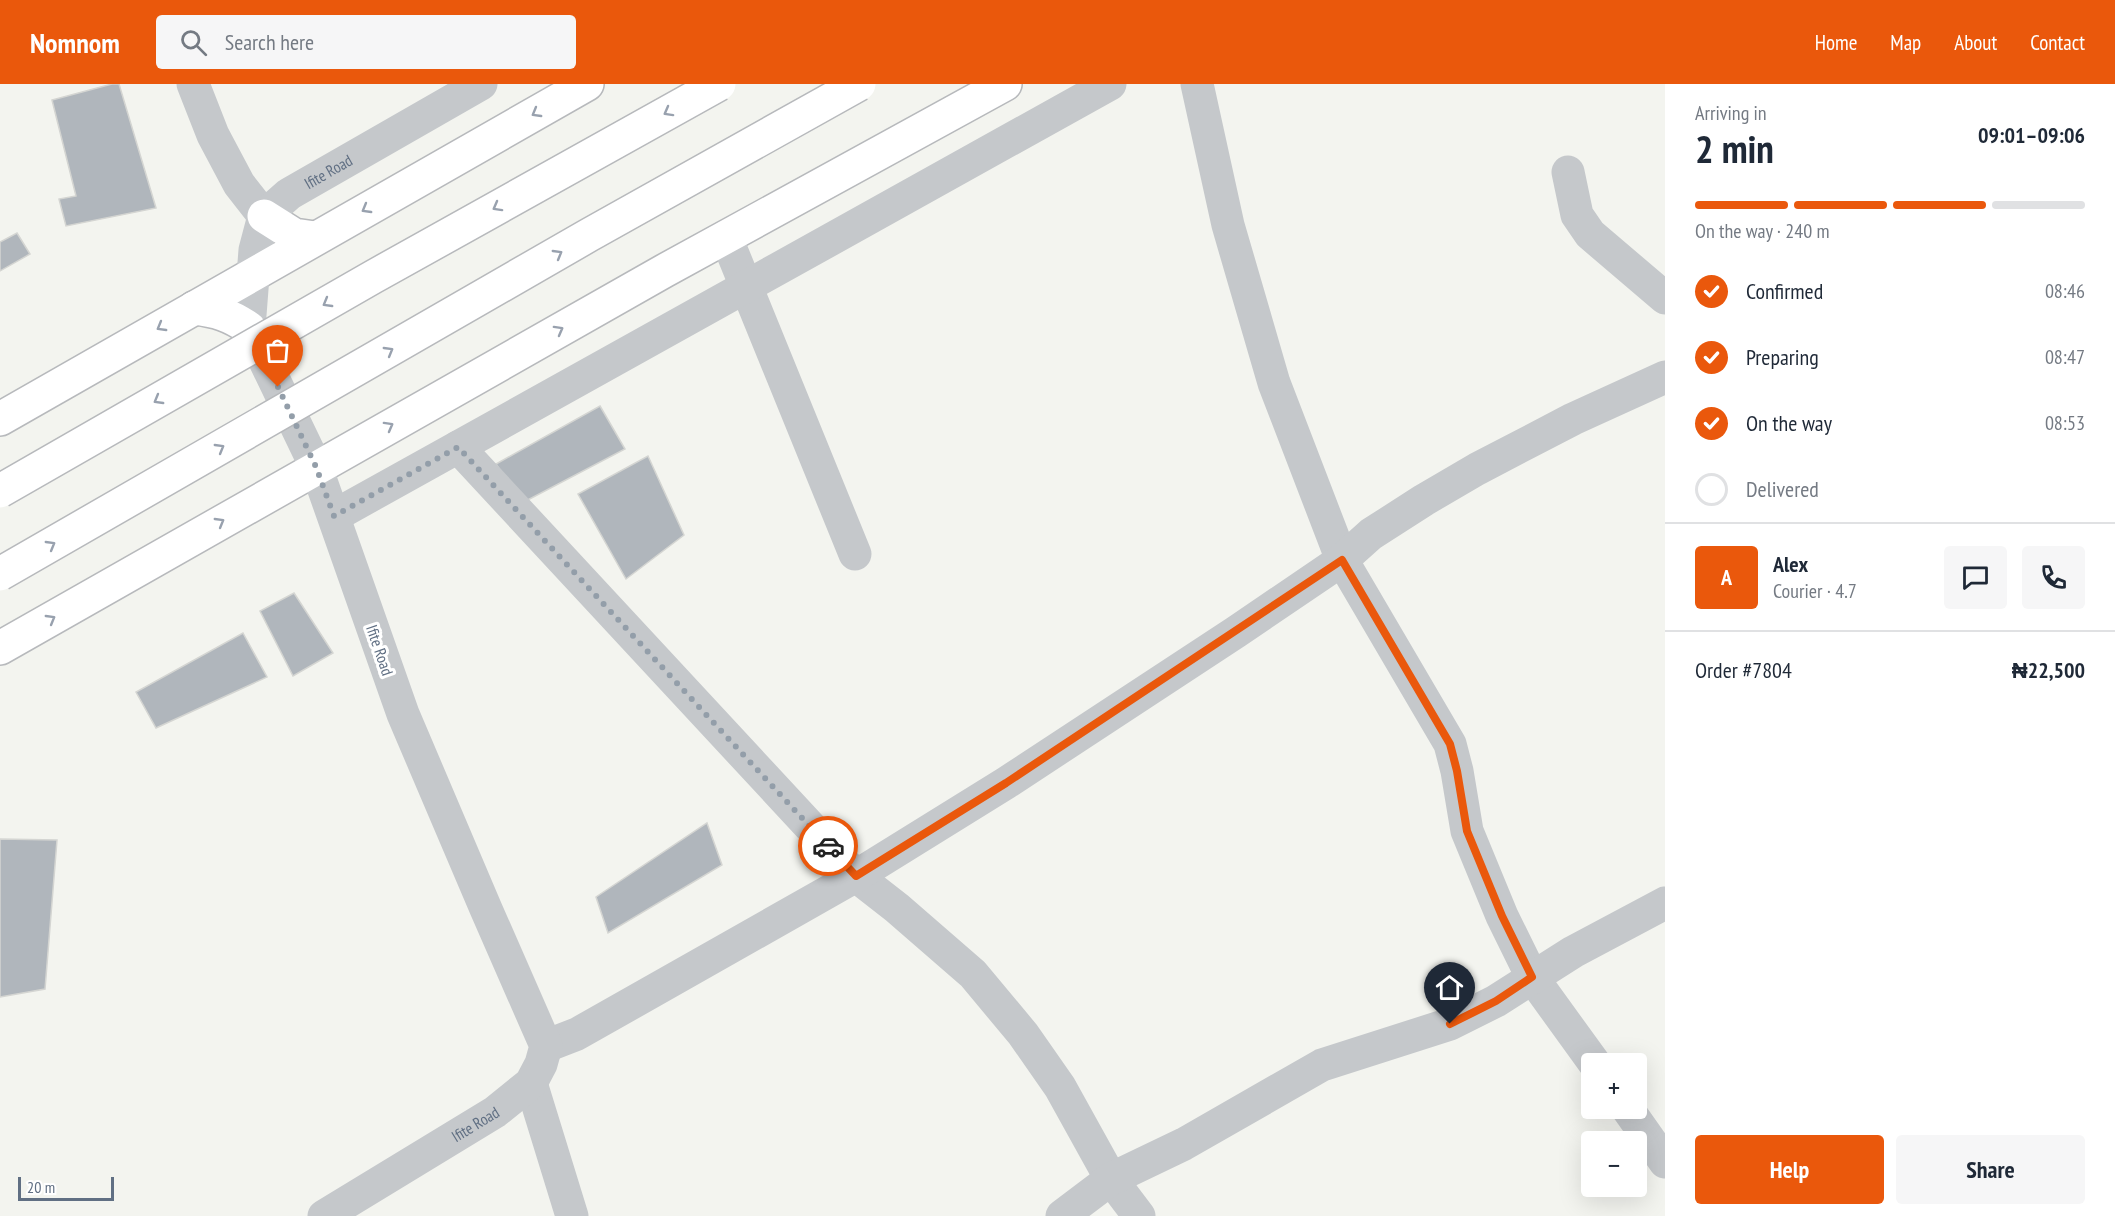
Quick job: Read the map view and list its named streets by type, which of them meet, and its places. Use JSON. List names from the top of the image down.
{
  "streets": {
    "street": ["Ifite Road"]
  },
  "scale_bar": "20 m",
  "page": {
    "header": "Nomnom",
    "search": "Search here",
    "nav": [
      "Home",
      "Map",
      "About",
      "Contact"
    ],
    "heading": ["2 min", "Arriving in", "09:01–09:06"],
    "panel": [
      "Alex",
      "Courier · 4.7",
      "Order #7804",
      "₦22,500"
    ],
    "bar": "On the way · 240 m",
    "list": [
      ["Confirmed", "08:46"],
      ["Preparing", "08:47"],
      ["On the way", "08:53"],
      "Delivered"
    ],
    "round": "A",
    "map_buttons": ["+", "−"],
    "buttons": ["Help", "Share"],
    "scale": "20 m"
  }
}
